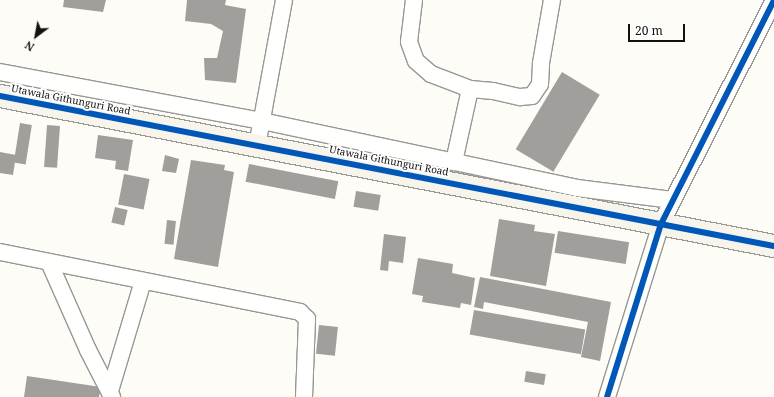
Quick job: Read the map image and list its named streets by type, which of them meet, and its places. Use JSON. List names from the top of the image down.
{
  "streets": {
    "street": ["Utawala Githunguri Road"]
  },
  "scale_bar": "20 m",
  "north": "bottom left"
}
